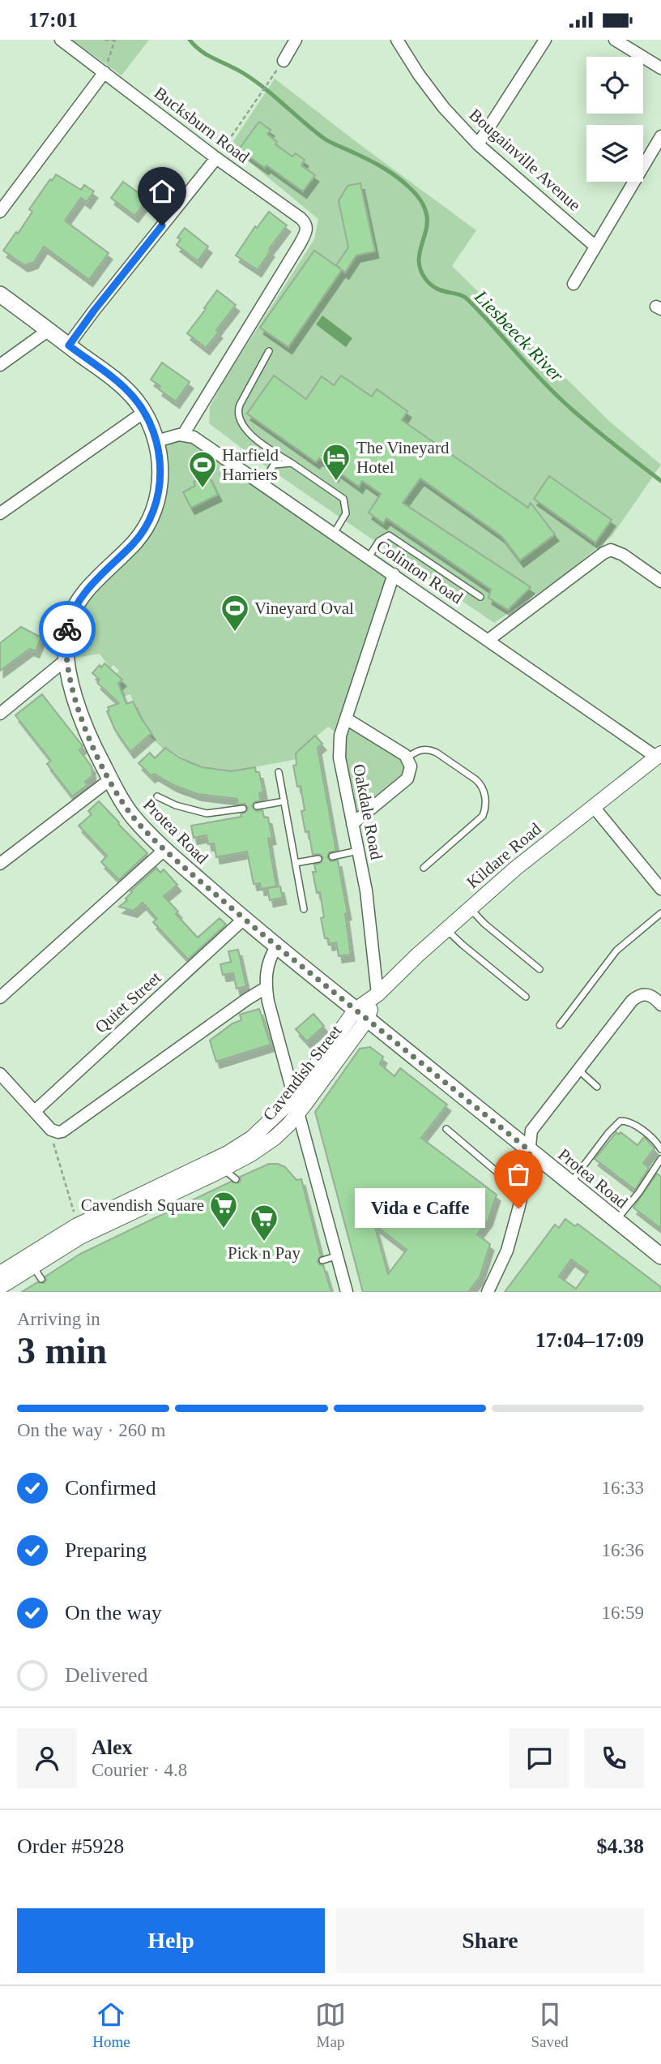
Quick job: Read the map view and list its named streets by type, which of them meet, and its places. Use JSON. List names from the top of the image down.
{
  "streets": {
    "main road": ["Protea Road"],
    "street": [
      "Bucksburn Road",
      "Bougainville Avenue",
      "Colinton Road",
      "Oakdale Road",
      "Kildare Road",
      "Quiet Street",
      "Cavendish Street"
    ]
  },
  "crossings": [
    ["Bucksburn Road", "Colinton Road"],
    ["Colinton Road", "Oakdale Road"],
    ["Colinton Road", "Kildare Road"],
    ["Oakdale Road", "Kildare Road"],
    ["Oakdale Road", "Cavendish Street"],
    ["Protea Road", "Quiet Street"],
    ["Protea Road", "Cavendish Street"],
    ["Kildare Road", "Cavendish Street"]
  ],
  "water": ["Liesbeeck River"],
  "places": {
    "hotel": ["The Vineyard Hotel"],
    "sports": ["Harfield Harriers", "Vineyard Oval"],
    "other": ["Vida e Caffe"],
    "supermarket": ["Cavendish Square", "Pick n Pay"]
  },
  "page": {
    "status": "17:01",
    "bubble": "Vida e Caffe",
    "heading": ["3 min", "Arriving in", "17:04–17:09"],
    "panel": [
      "Alex",
      "Courier · 4.8",
      "Order #5928",
      "$4.38"
    ],
    "bar": "On the way · 260 m",
    "list": [
      ["Confirmed", "16:33"],
      ["Preparing", "16:36"],
      ["On the way", "16:59"],
      "Delivered"
    ],
    "buttons": ["Help", "Share"],
    "tabs": ["Home", "Map", "Saved"]
  }
}
